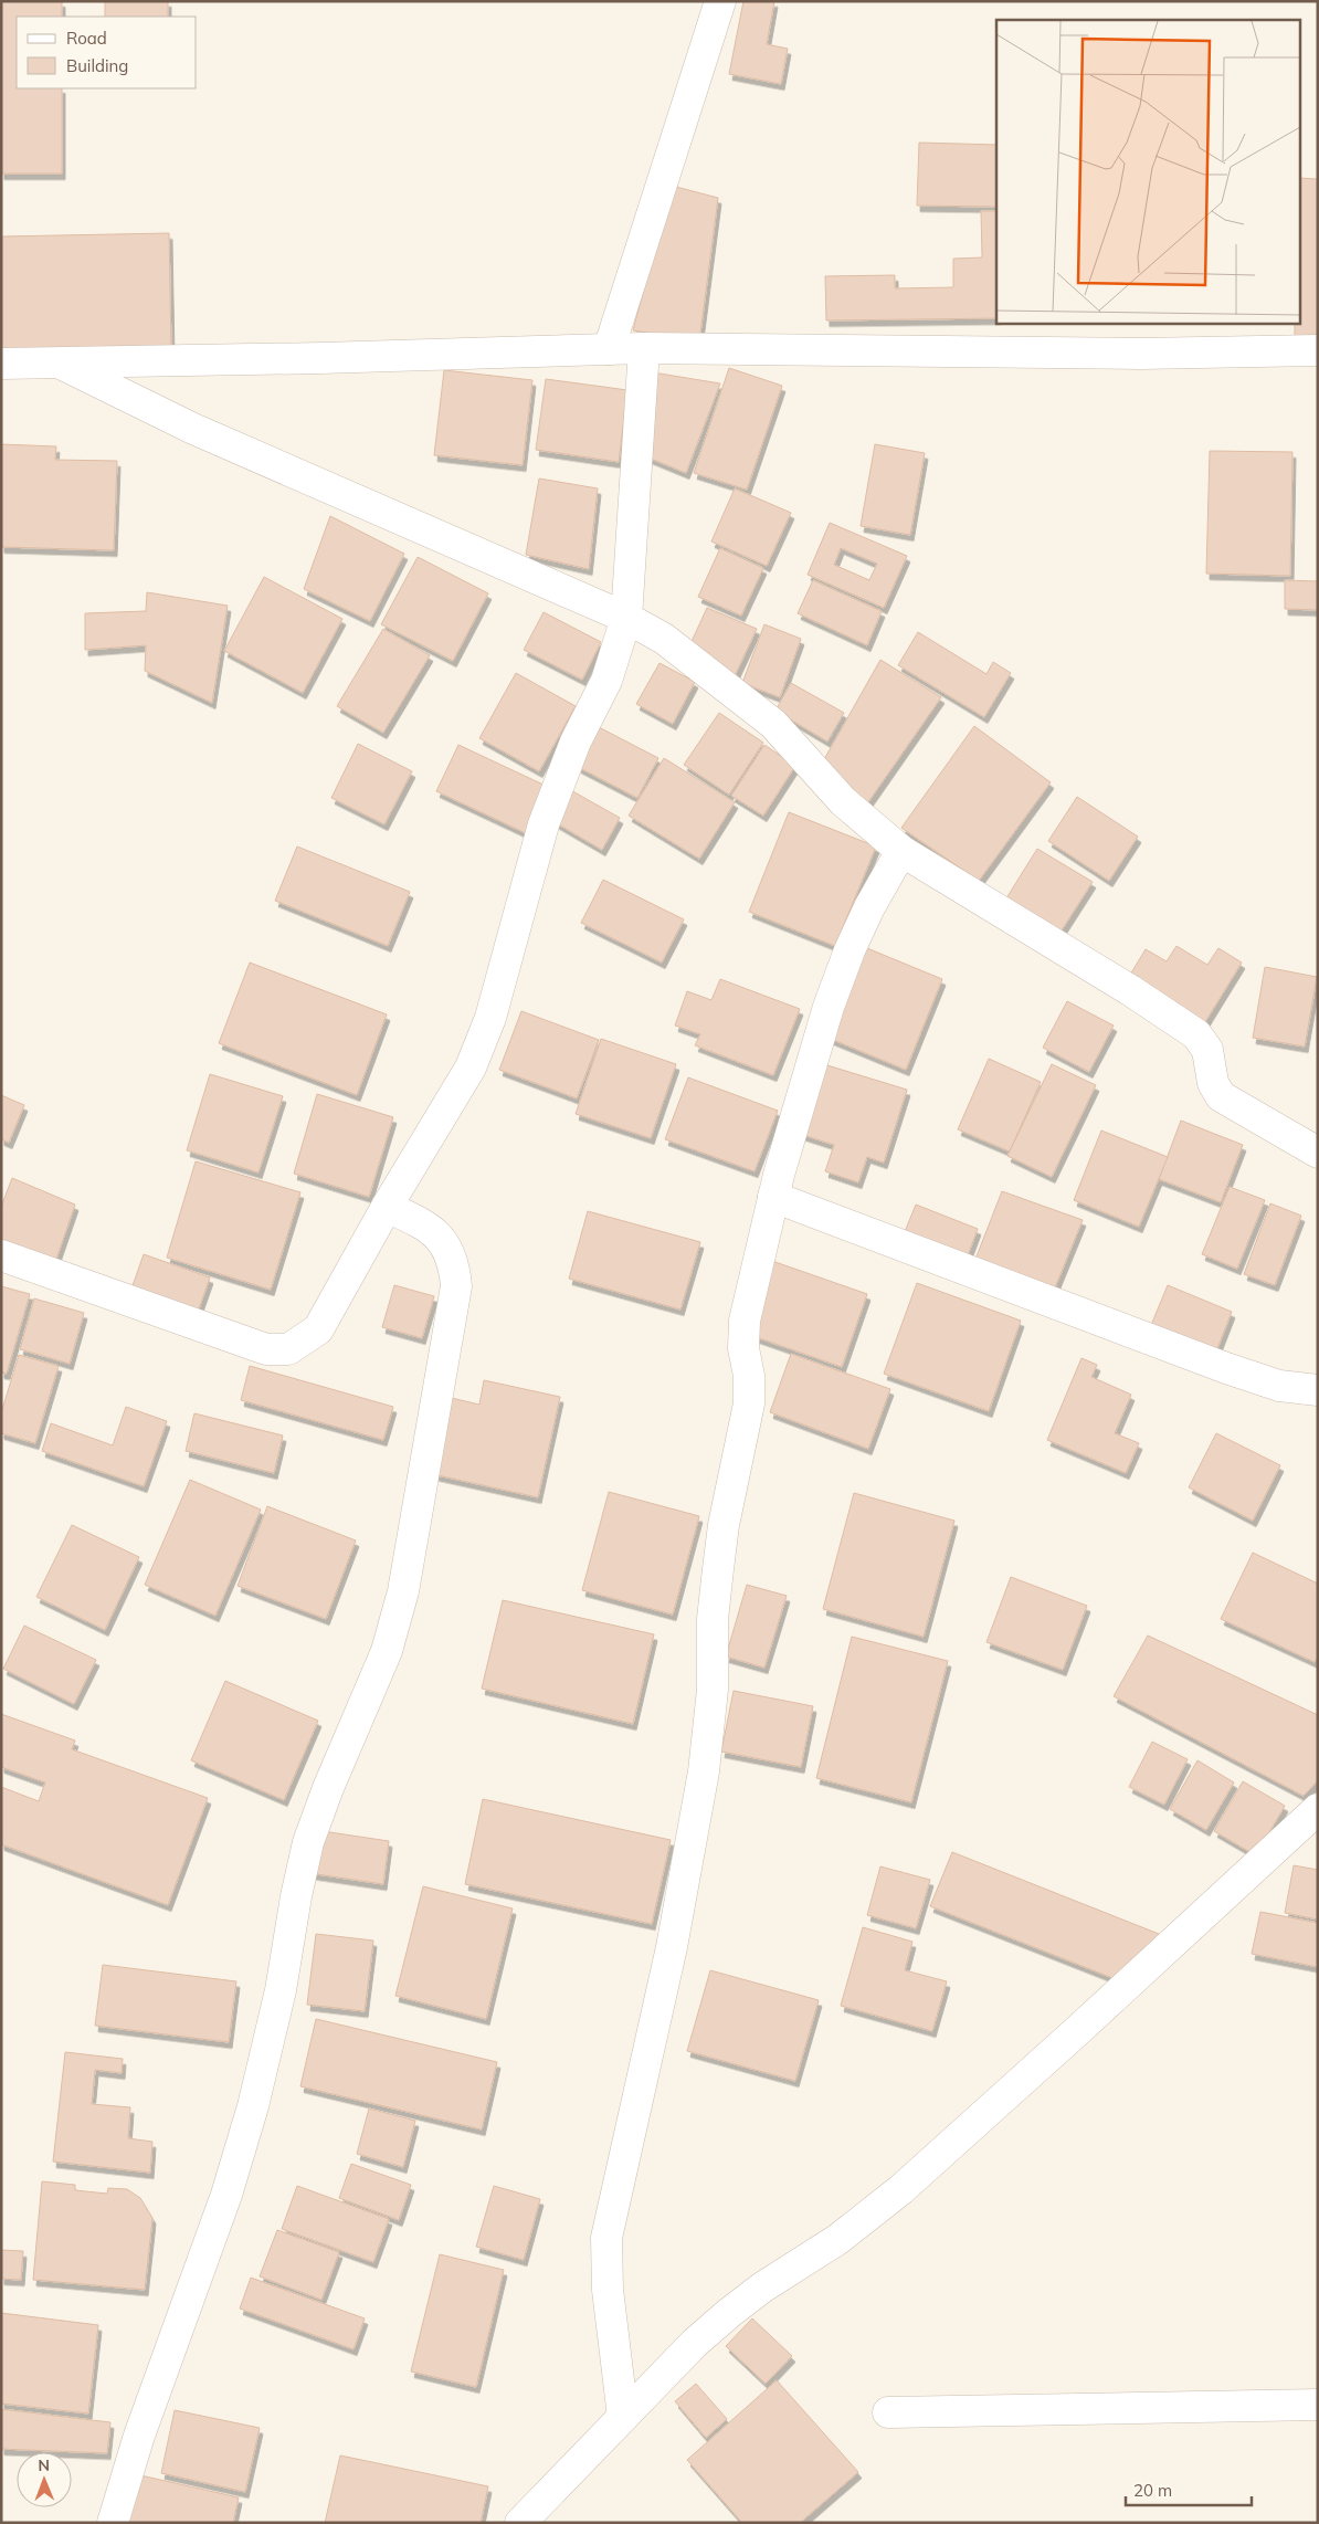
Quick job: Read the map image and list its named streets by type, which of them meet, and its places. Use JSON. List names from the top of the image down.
{
  "legend": ["Road", "Building"],
  "scale_bar": "20 m",
  "north": "top"
}
